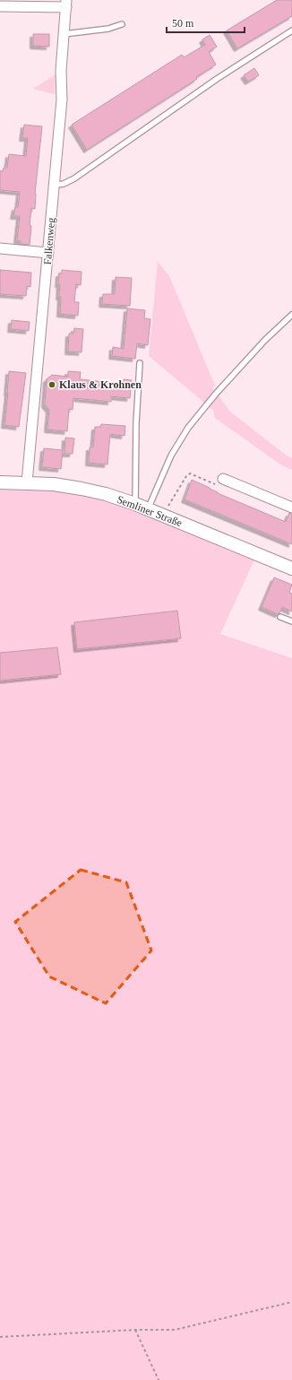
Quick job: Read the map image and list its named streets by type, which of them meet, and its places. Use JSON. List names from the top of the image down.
{
  "streets": {
    "street": ["Falkenweg", "Semliner Straße"]
  },
  "crossings": [
    ["Falkenweg", "Semliner Straße"]
  ],
  "places": ["Klaus & Krohnen"],
  "scale_bar": "50 m"
}
